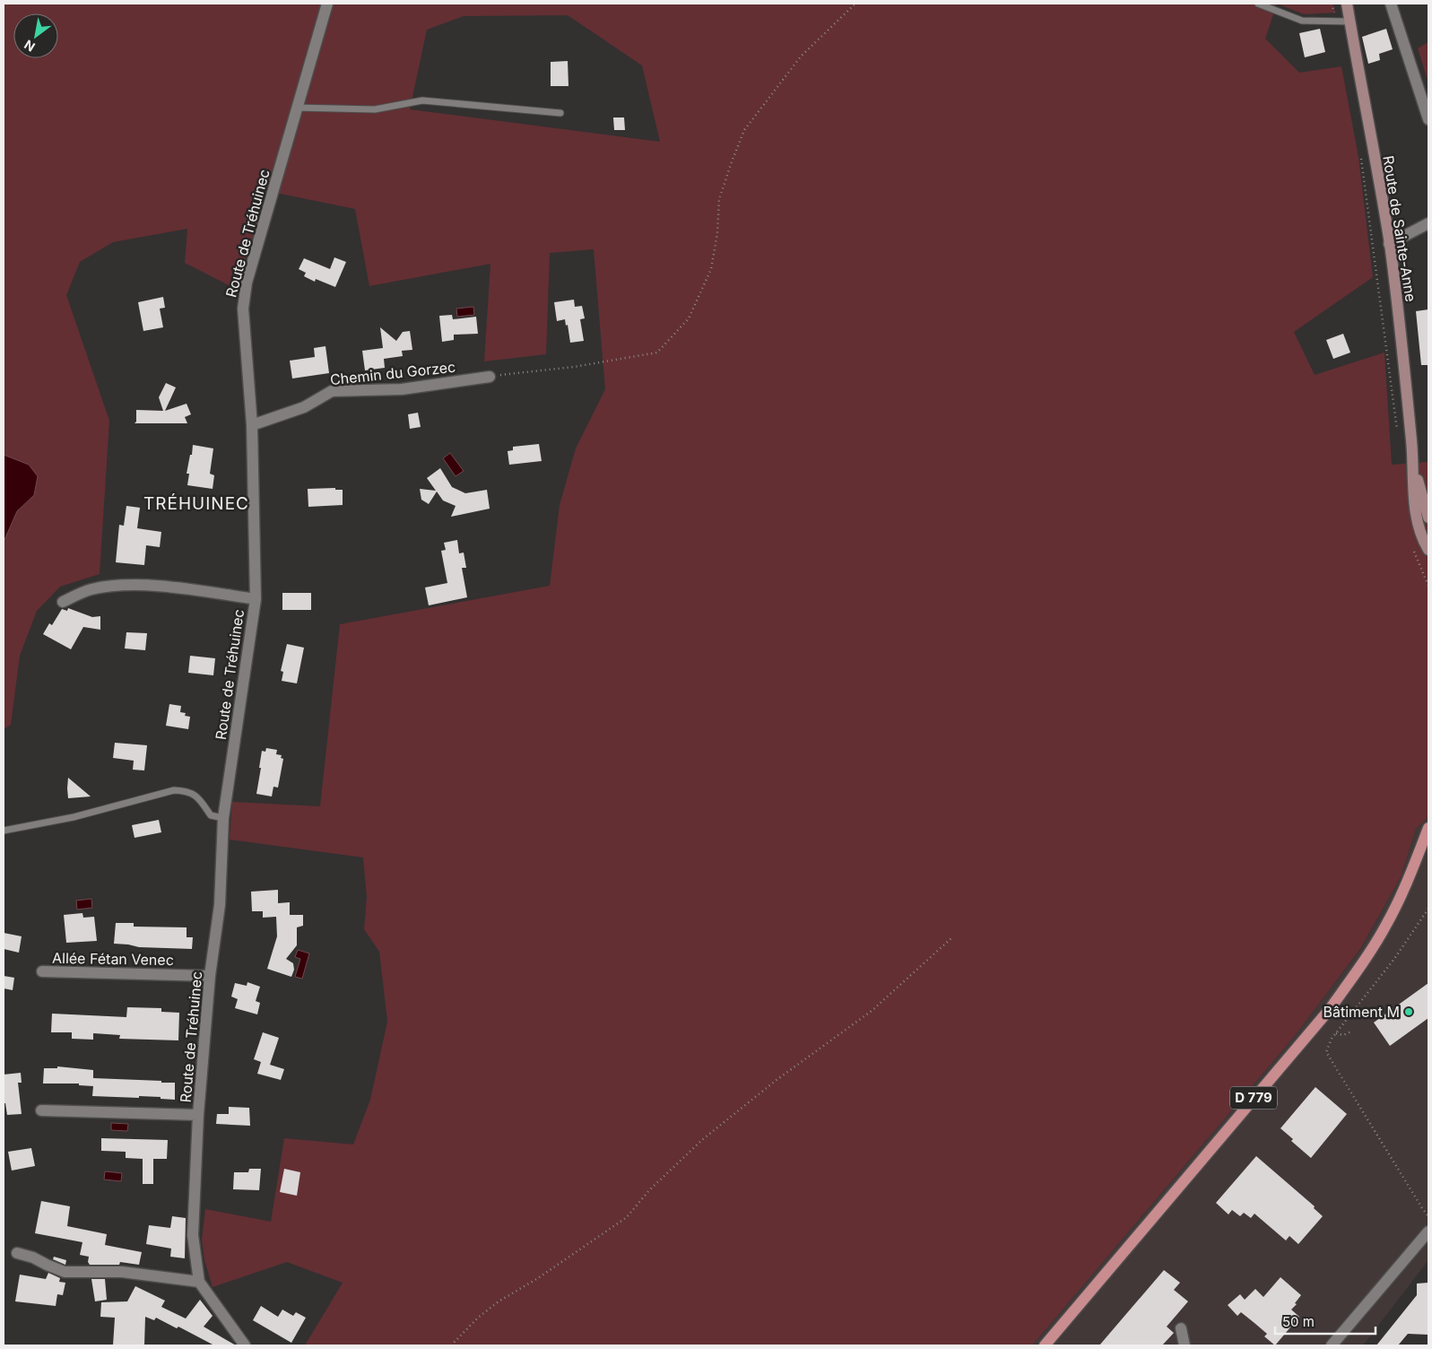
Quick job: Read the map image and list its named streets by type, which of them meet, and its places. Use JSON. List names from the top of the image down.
{
  "streets": {
    "main road": ["Route de Sainte-Anne", "D 779"],
    "street": ["Route de Tréhuinec", "Chemin du Gorzec", "Allée Fétan Venec"]
  },
  "crossings": [
    ["Route de Tréhuinec", "Chemin du Gorzec"],
    ["Route de Tréhuinec", "Allée Fétan Venec"]
  ],
  "districts": ["TRÉHUINEC"],
  "places": ["Bâtiment M"],
  "scale_bar": "50 m",
  "north": "bottom left"
}
